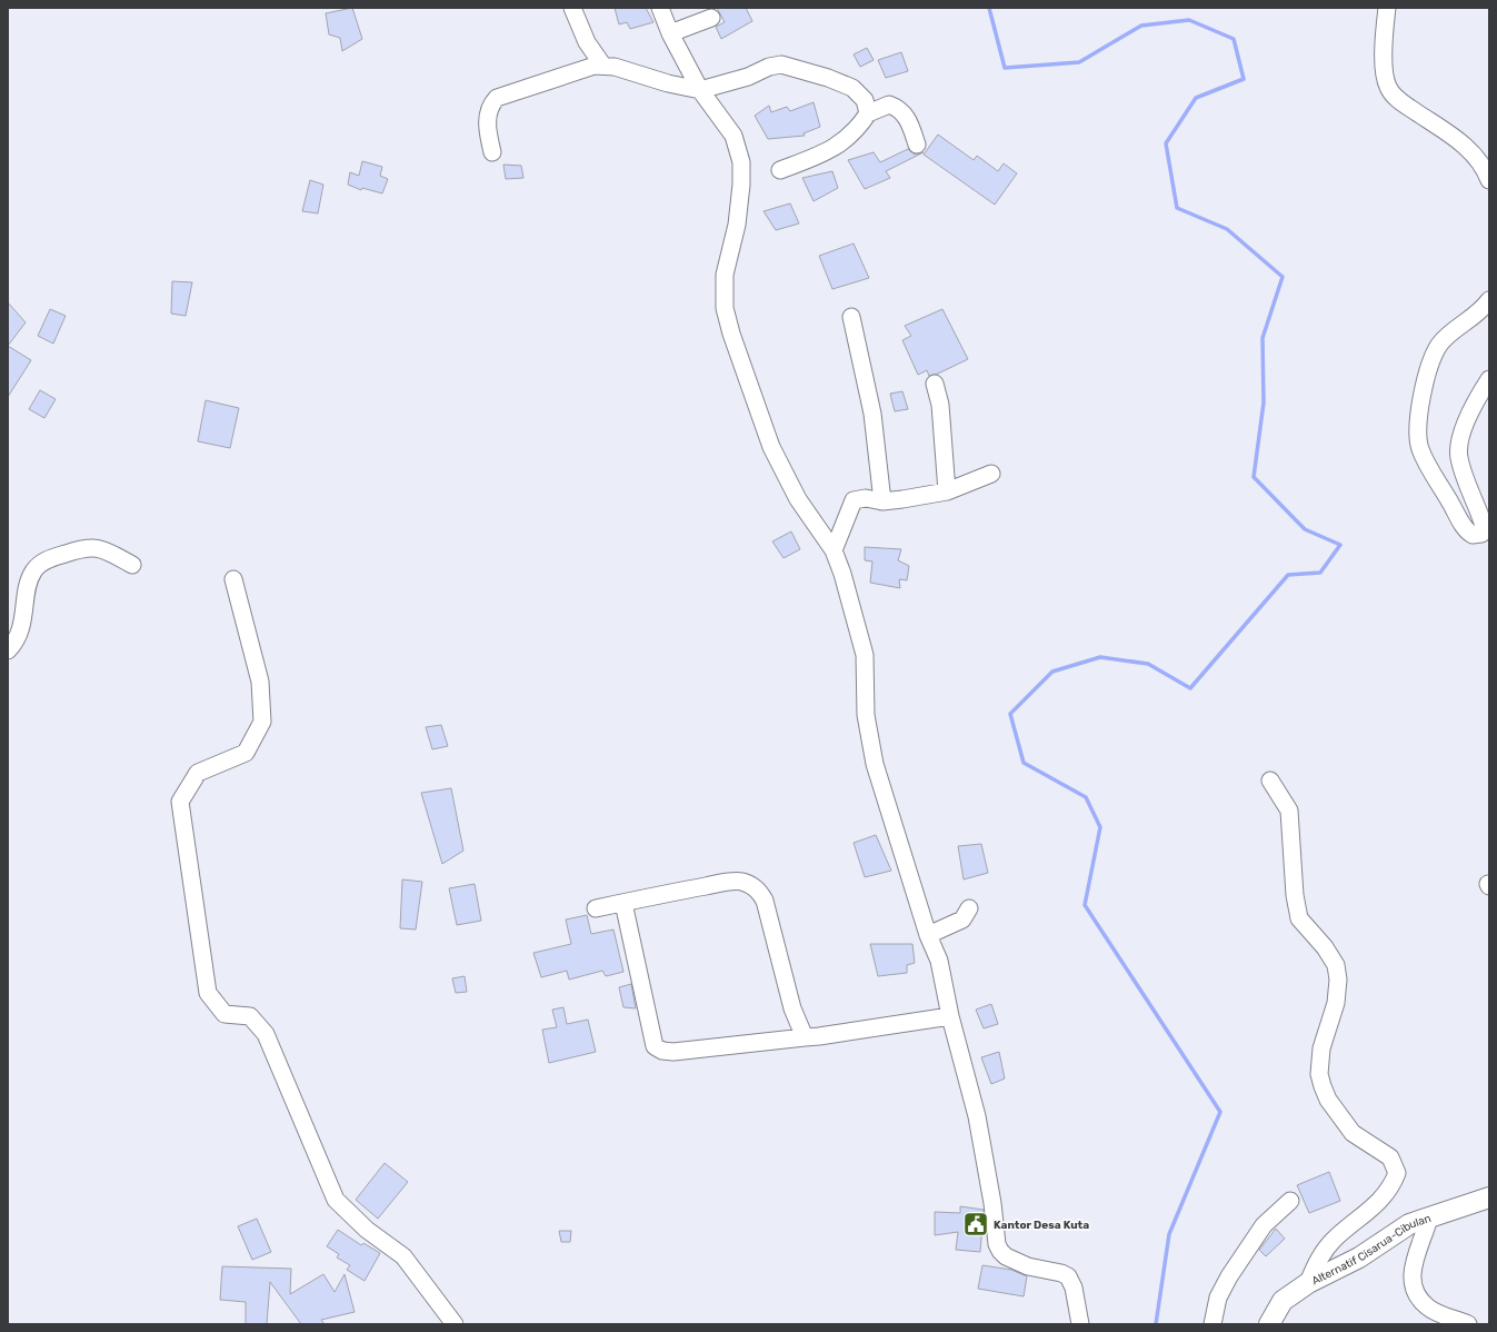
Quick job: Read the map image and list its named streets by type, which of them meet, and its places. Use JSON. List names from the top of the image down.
{
  "streets": {
    "main road": ["Alternatif Cisarua-Cibulan"]
  },
  "places": {
    "public building": ["Kantor Desa Kuta"]
  }
}
